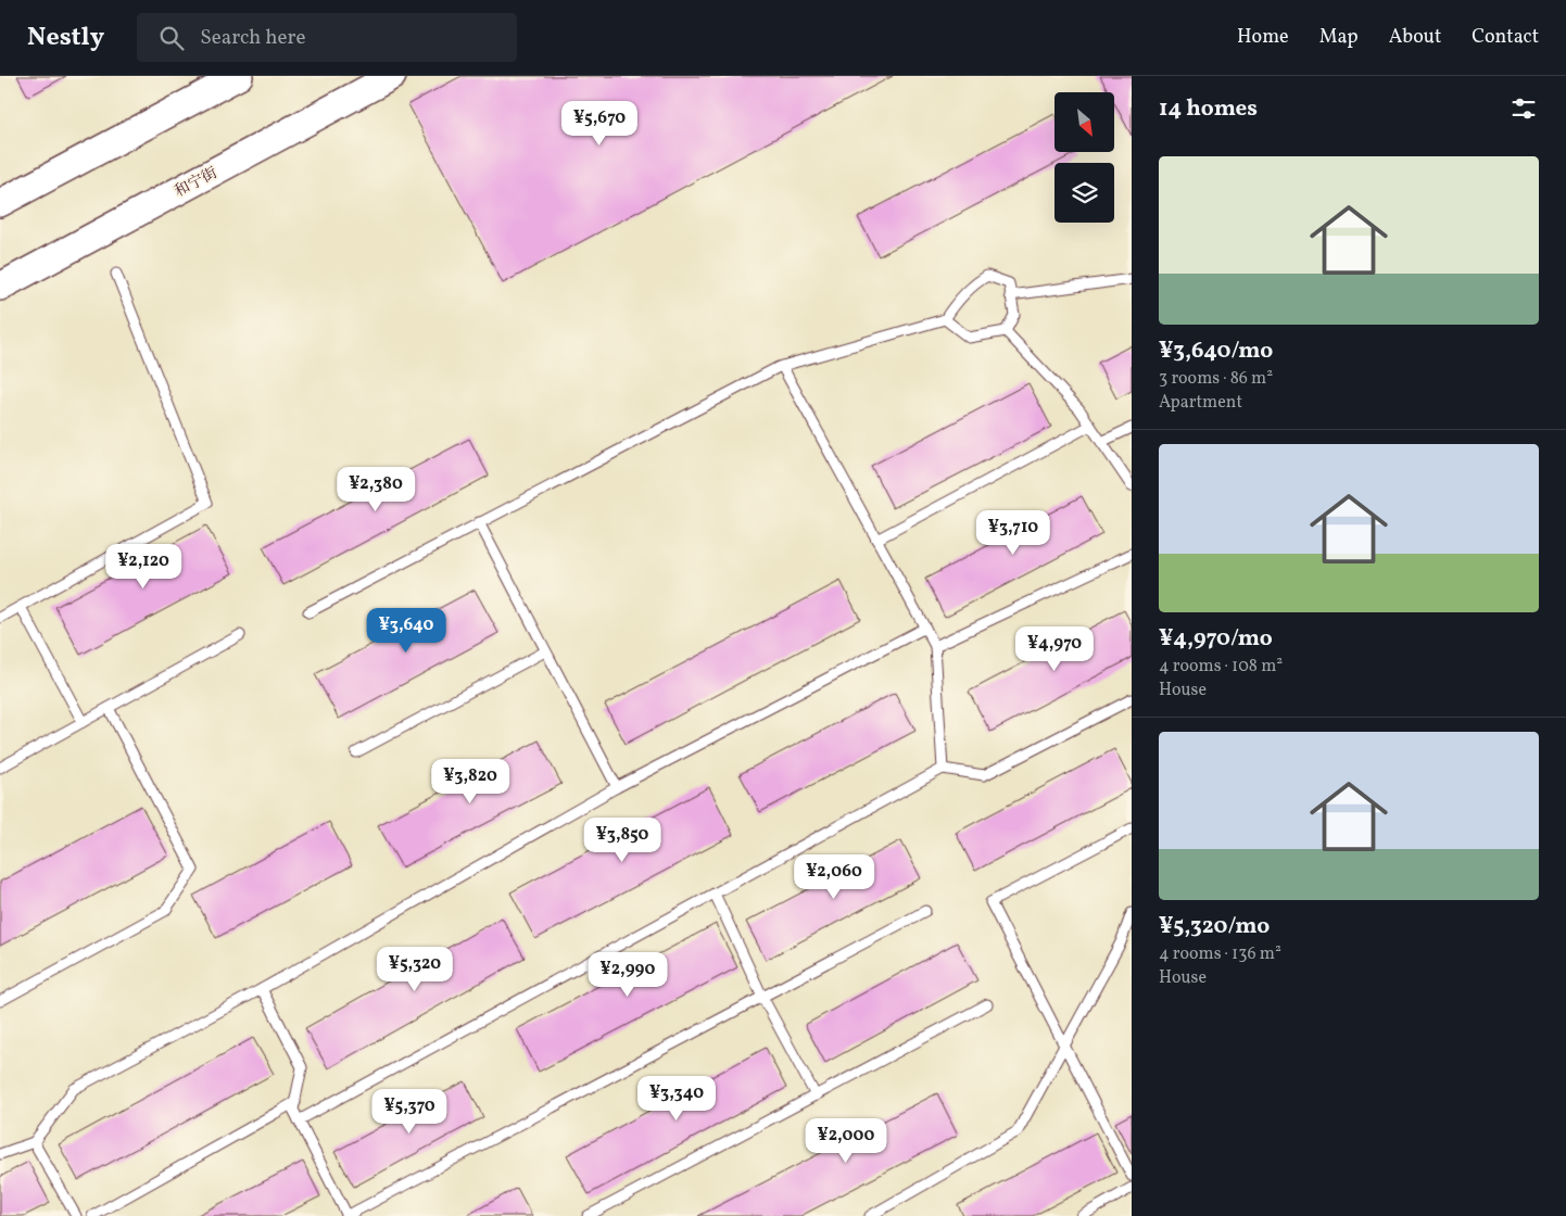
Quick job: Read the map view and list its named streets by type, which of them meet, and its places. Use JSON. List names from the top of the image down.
{
  "streets": {
    "main road": ["和宁街"]
  },
  "north": "bottom right",
  "page": {
    "header": "Nestly",
    "search": "Search here",
    "nav": [
      "Home",
      "Map",
      "About",
      "Contact"
    ],
    "heading": "14 homes",
    "price": [
      "¥5,670",
      "¥2,380",
      "¥3,710",
      "¥2,120",
      "¥3,640",
      "¥4,970",
      "¥3,820",
      "¥3,850",
      "¥2,060",
      "¥5,320",
      "¥2,990",
      "¥3,340",
      "¥5,370",
      "¥2,000"
    ],
    "list": [
      {
        "name": "¥3,640/mo",
        "note": "3 rooms · 86 m² · Apartment"
      },
      {
        "name": "¥4,970/mo",
        "note": "4 rooms · 108 m² · House"
      },
      {
        "name": "¥5,320/mo",
        "note": "4 rooms · 136 m² · House"
      }
    ]
  }
}
